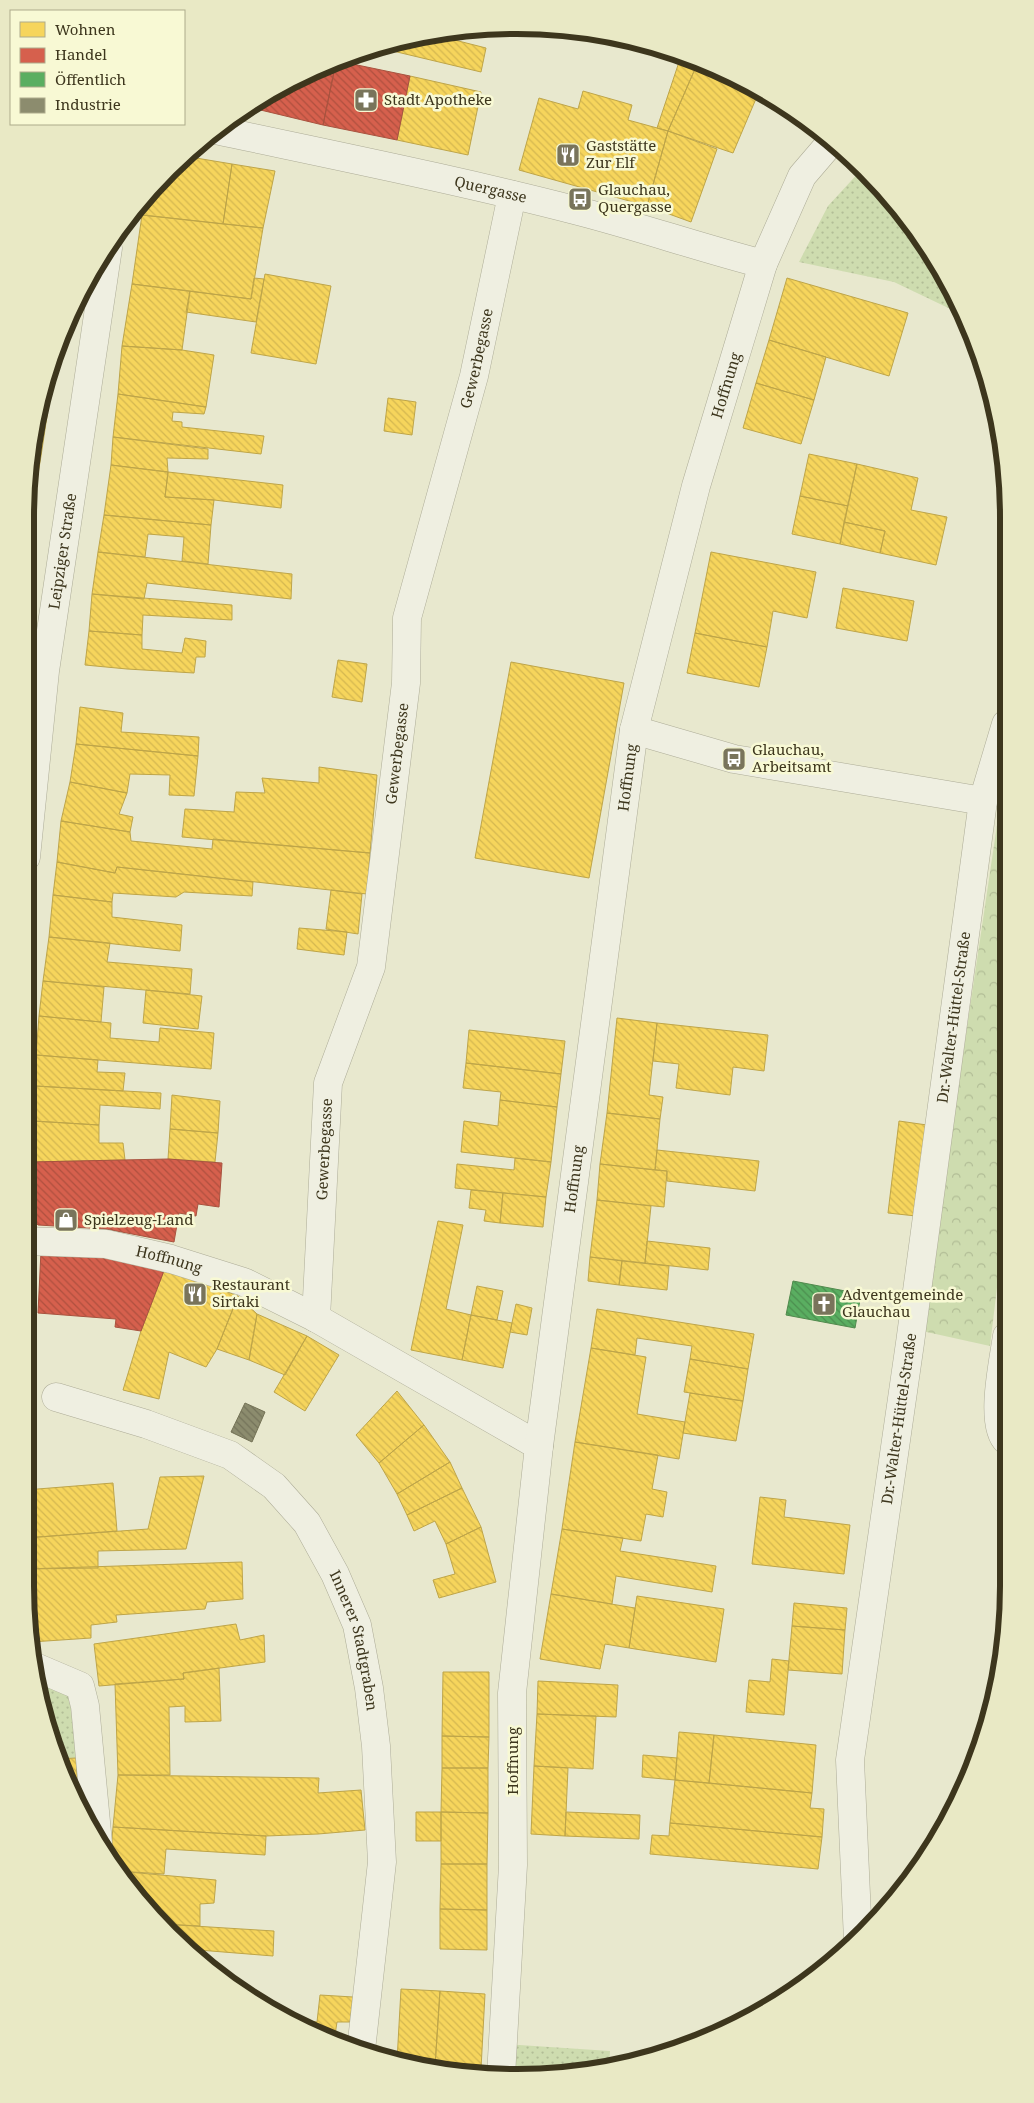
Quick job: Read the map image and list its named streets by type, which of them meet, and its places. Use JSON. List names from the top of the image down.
{
  "streets": {
    "street": [
      "Quergasse",
      "Gewerbegasse",
      "Hoffnung",
      "Leipziger Straße",
      "Dr.-Walter-Hüttel-Straße",
      "Innerer Stadtgraben"
    ]
  },
  "crossings": [
    ["Quergasse", "Gewerbegasse"],
    ["Quergasse", "Hoffnung"],
    ["Gewerbegasse", "Hoffnung"]
  ],
  "places": {
    "pharmacy": ["Stadt Apotheke"],
    "restaurant": ["Gaststätte Zur Elf", "Restaurant Sirtaki"],
    "bus stop": ["Glauchau, Quergasse", "Glauchau, Arbeitsamt"],
    "shop": ["Spielzeug-Land"],
    "church": ["Adventgemeinde Glauchau"]
  },
  "legend": [
    "Wohnen",
    "Handel",
    "Öffentlich",
    "Industrie"
  ]
}
